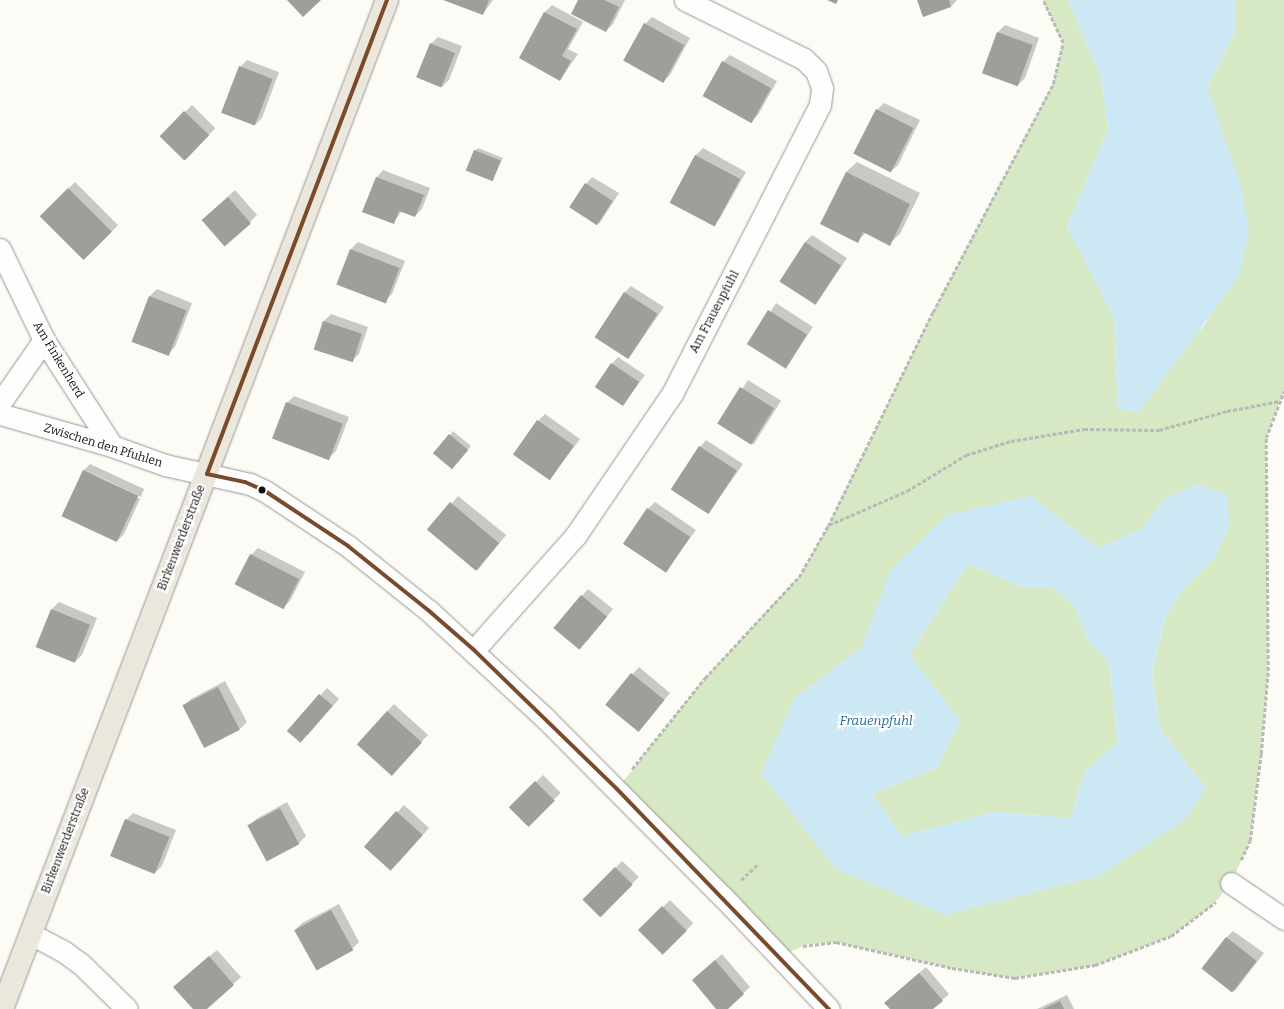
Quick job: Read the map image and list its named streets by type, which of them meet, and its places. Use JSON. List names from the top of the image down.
{
  "streets": {
    "main road": ["Birkenwerderstraße"],
    "street": ["Am Frauenpfuhl", "Am Finkenherd", "Zwischen den Pfuhlen"]
  },
  "crossings": [
    ["Am Frauenpfuhl", "Zwischen den Pfuhlen"],
    ["Am Finkenherd", "Zwischen den Pfuhlen"],
    ["Zwischen den Pfuhlen", "Birkenwerderstraße"]
  ],
  "water": ["Frauenpfuhl"]
}
